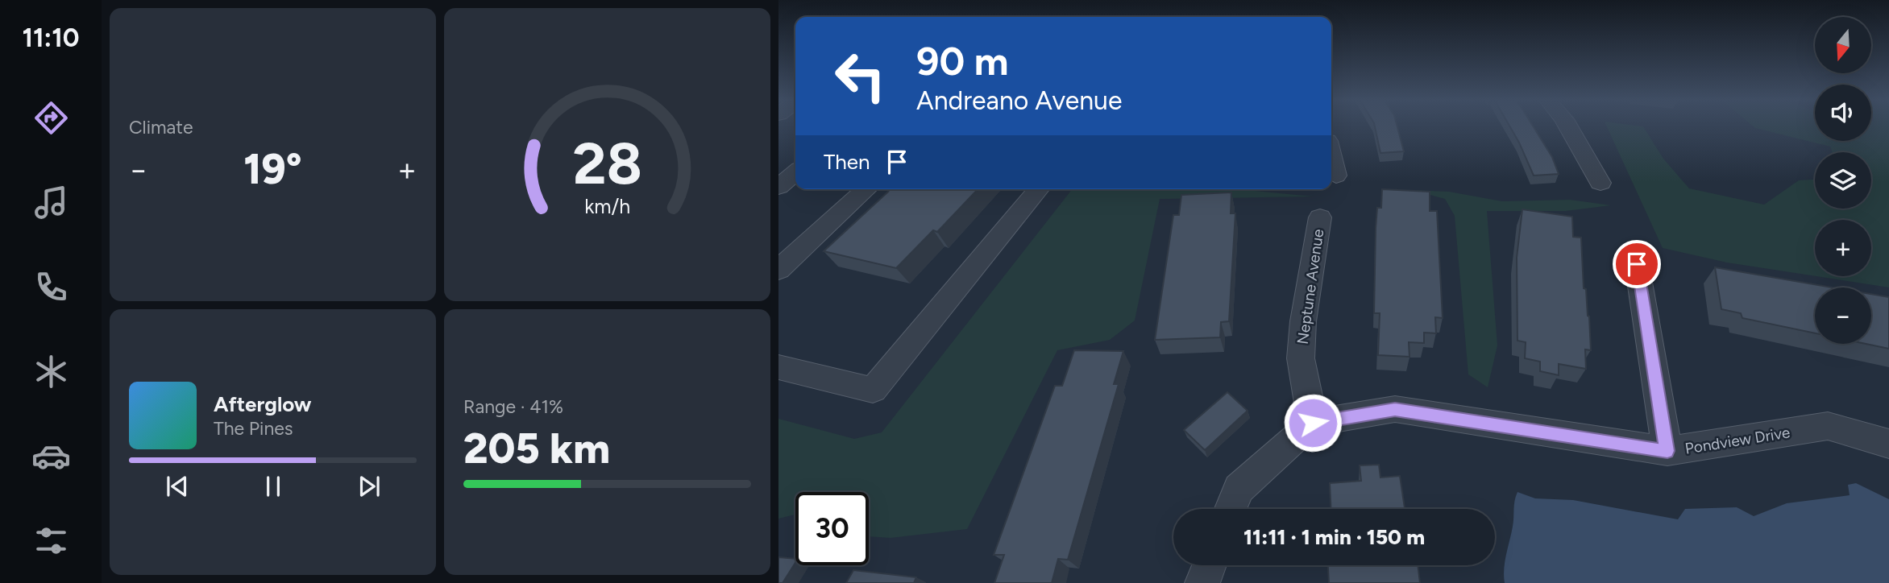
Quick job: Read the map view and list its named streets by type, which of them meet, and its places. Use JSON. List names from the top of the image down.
{
  "streets": {
    "street": ["Neptune Avenue", "Pondview Drive"]
  },
  "crossings": [
    ["Neptune Avenue", "Pondview Drive"]
  ],
  "north": "bottom",
  "page": {
    "tabs": "11:10",
    "tile": [
      "Climate",
      ["Range · 41%", "205 km"]
    ],
    "map_buttons": ["+", "−"],
    "turn": ["90 m", "Andreano Avenue"],
    "then": "Then",
    "heat": ["−", "19°", "+"],
    "song": ["Afterglow", "The Pines"],
    "limit": "30",
    "trip": "11:11 · 1 min · 150 m",
    "gauge": ["28", "km/h"]
  }
}
